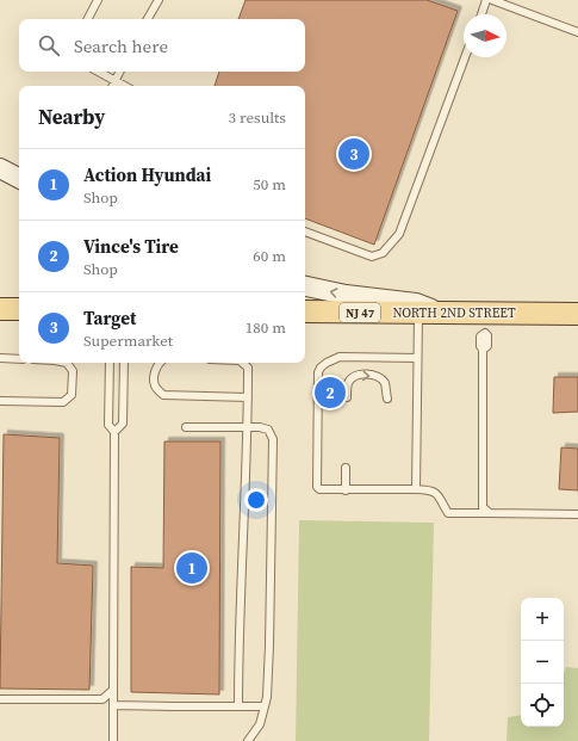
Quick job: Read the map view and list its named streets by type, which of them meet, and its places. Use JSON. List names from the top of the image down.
{
  "streets": {
    "main road": ["NJ 47", "NORTH 2ND STREET"]
  },
  "north": "right",
  "page": {
    "search": "Search here",
    "heading": ["Nearby", "3 results"],
    "pins": ["3", "2", "1"],
    "list": [
      {
        "mark": "1",
        "name": "Action Hyundai",
        "note": "Shop",
        "value": "50 m"
      },
      {
        "mark": "2",
        "name": "Vince's Tire",
        "note": "Shop",
        "value": "60 m"
      },
      {
        "mark": "3",
        "name": "Target",
        "note": "Supermarket",
        "value": "180 m"
      }
    ],
    "map_buttons": ["+", "−"]
  }
}
